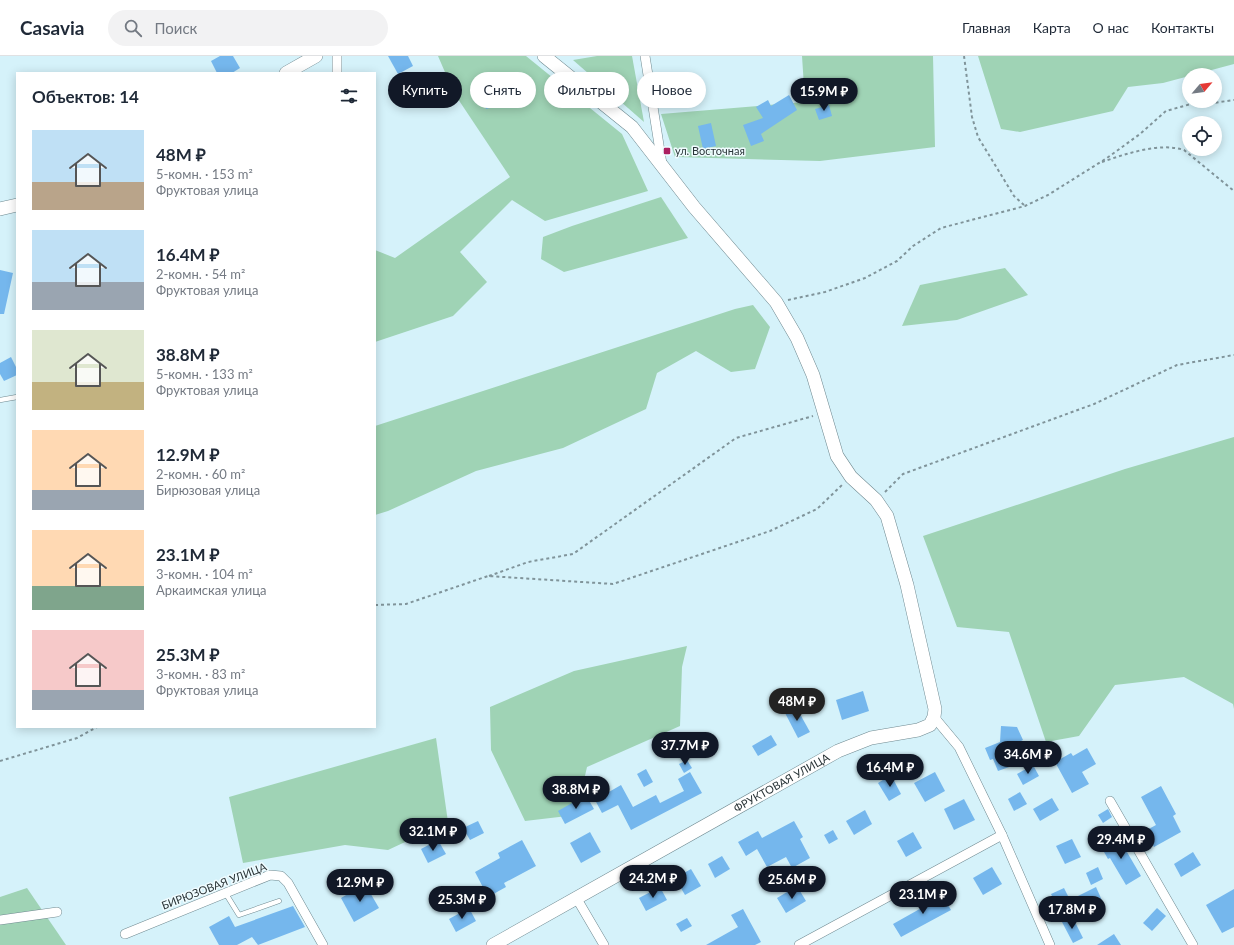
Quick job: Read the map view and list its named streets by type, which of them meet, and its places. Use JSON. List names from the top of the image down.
{
  "streets": {
    "street": ["ФРУКТОВАЯ УЛИЦА", "БИРЮЗОВАЯ УЛИЦА"]
  },
  "places": {
    "transit": ["ул. Восточная"]
  },
  "north": "top right",
  "page": {
    "header": "Casavia",
    "search": "Поиск",
    "nav": [
      "Главная",
      "Карта",
      "О нас",
      "Контакты"
    ],
    "chip": [
      "Купить",
      "Снять",
      "Фильтры",
      "Новое"
    ],
    "heading": "Объектов: 14",
    "price": [
      "15.9M ₽",
      "48M ₽",
      "37.7M ₽",
      "34.6M ₽",
      "16.4M ₽",
      "38.8M ₽",
      "32.1M ₽",
      "29.4M ₽",
      "24.2M ₽",
      "25.6M ₽",
      "12.9M ₽",
      "23.1M ₽",
      "25.3M ₽",
      "17.8M ₽"
    ],
    "list": [
      {
        "name": "48M ₽",
        "note": "5-комн. · 153 m² · Фруктовая улица"
      },
      {
        "name": "16.4M ₽",
        "note": "2-комн. · 54 m² · Фруктовая улица"
      },
      {
        "name": "38.8M ₽",
        "note": "5-комн. · 133 m² · Фруктовая улица"
      },
      {
        "name": "12.9M ₽",
        "note": "2-комн. · 60 m² · Бирюзовая улица"
      },
      {
        "name": "23.1M ₽",
        "note": "3-комн. · 104 m² · Аркаимская улица"
      },
      {
        "name": "25.3M ₽",
        "note": "3-комн. · 83 m² · Фруктовая улица"
      }
    ]
  }
}
